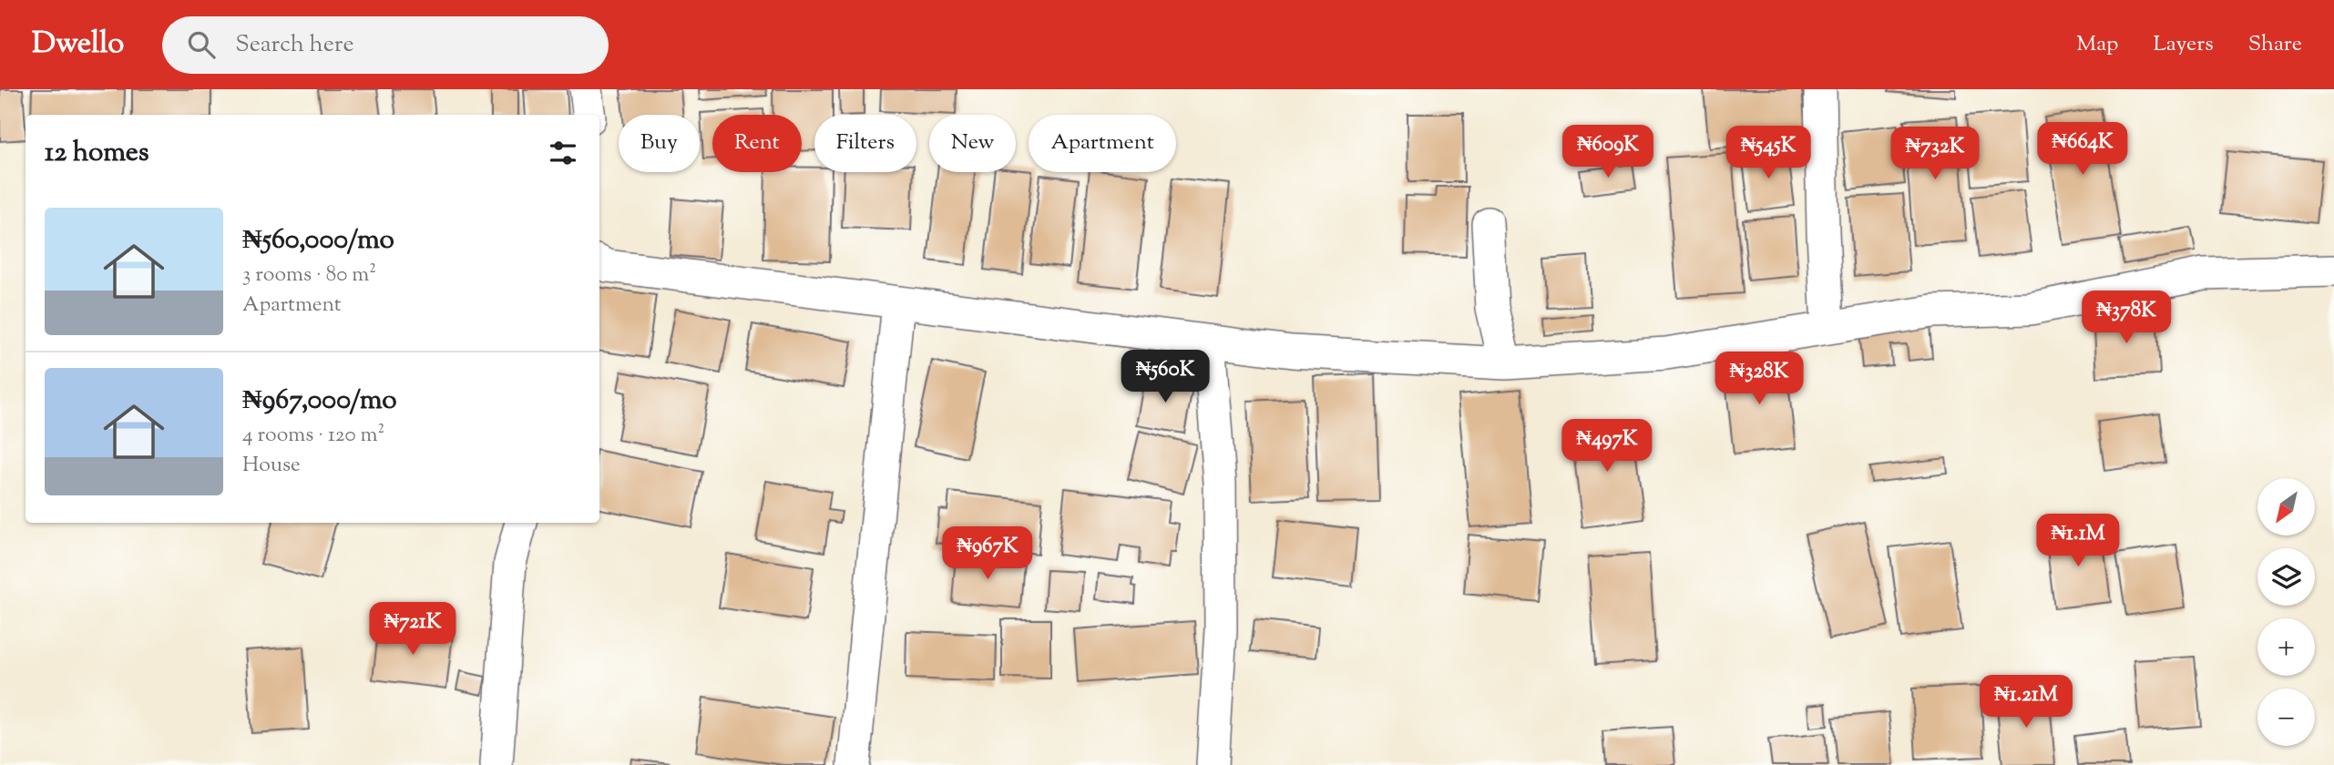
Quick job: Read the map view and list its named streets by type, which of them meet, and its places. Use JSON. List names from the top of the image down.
{
  "north": "bottom left",
  "page": {
    "header": "Dwello",
    "search": "Search here",
    "nav": ["Map", "Layers", "Share"],
    "chip": [
      "Buy",
      "Rent",
      "Filters",
      "New",
      "Apartment"
    ],
    "heading": "12 homes",
    "price": [
      "₦664K",
      "₦609K",
      "₦545K",
      "₦732K",
      "₦378K",
      "₦560K",
      "₦328K",
      "₦497K",
      "₦1.1M",
      "₦967K",
      "₦721K",
      "₦1.21M"
    ],
    "list": [
      {
        "name": "₦560,000/mo",
        "note": "3 rooms · 80 m² · Apartment"
      },
      {
        "name": "₦967,000/mo",
        "note": "4 rooms · 120 m² · House"
      }
    ],
    "map_buttons": ["+", "−"]
  }
}
